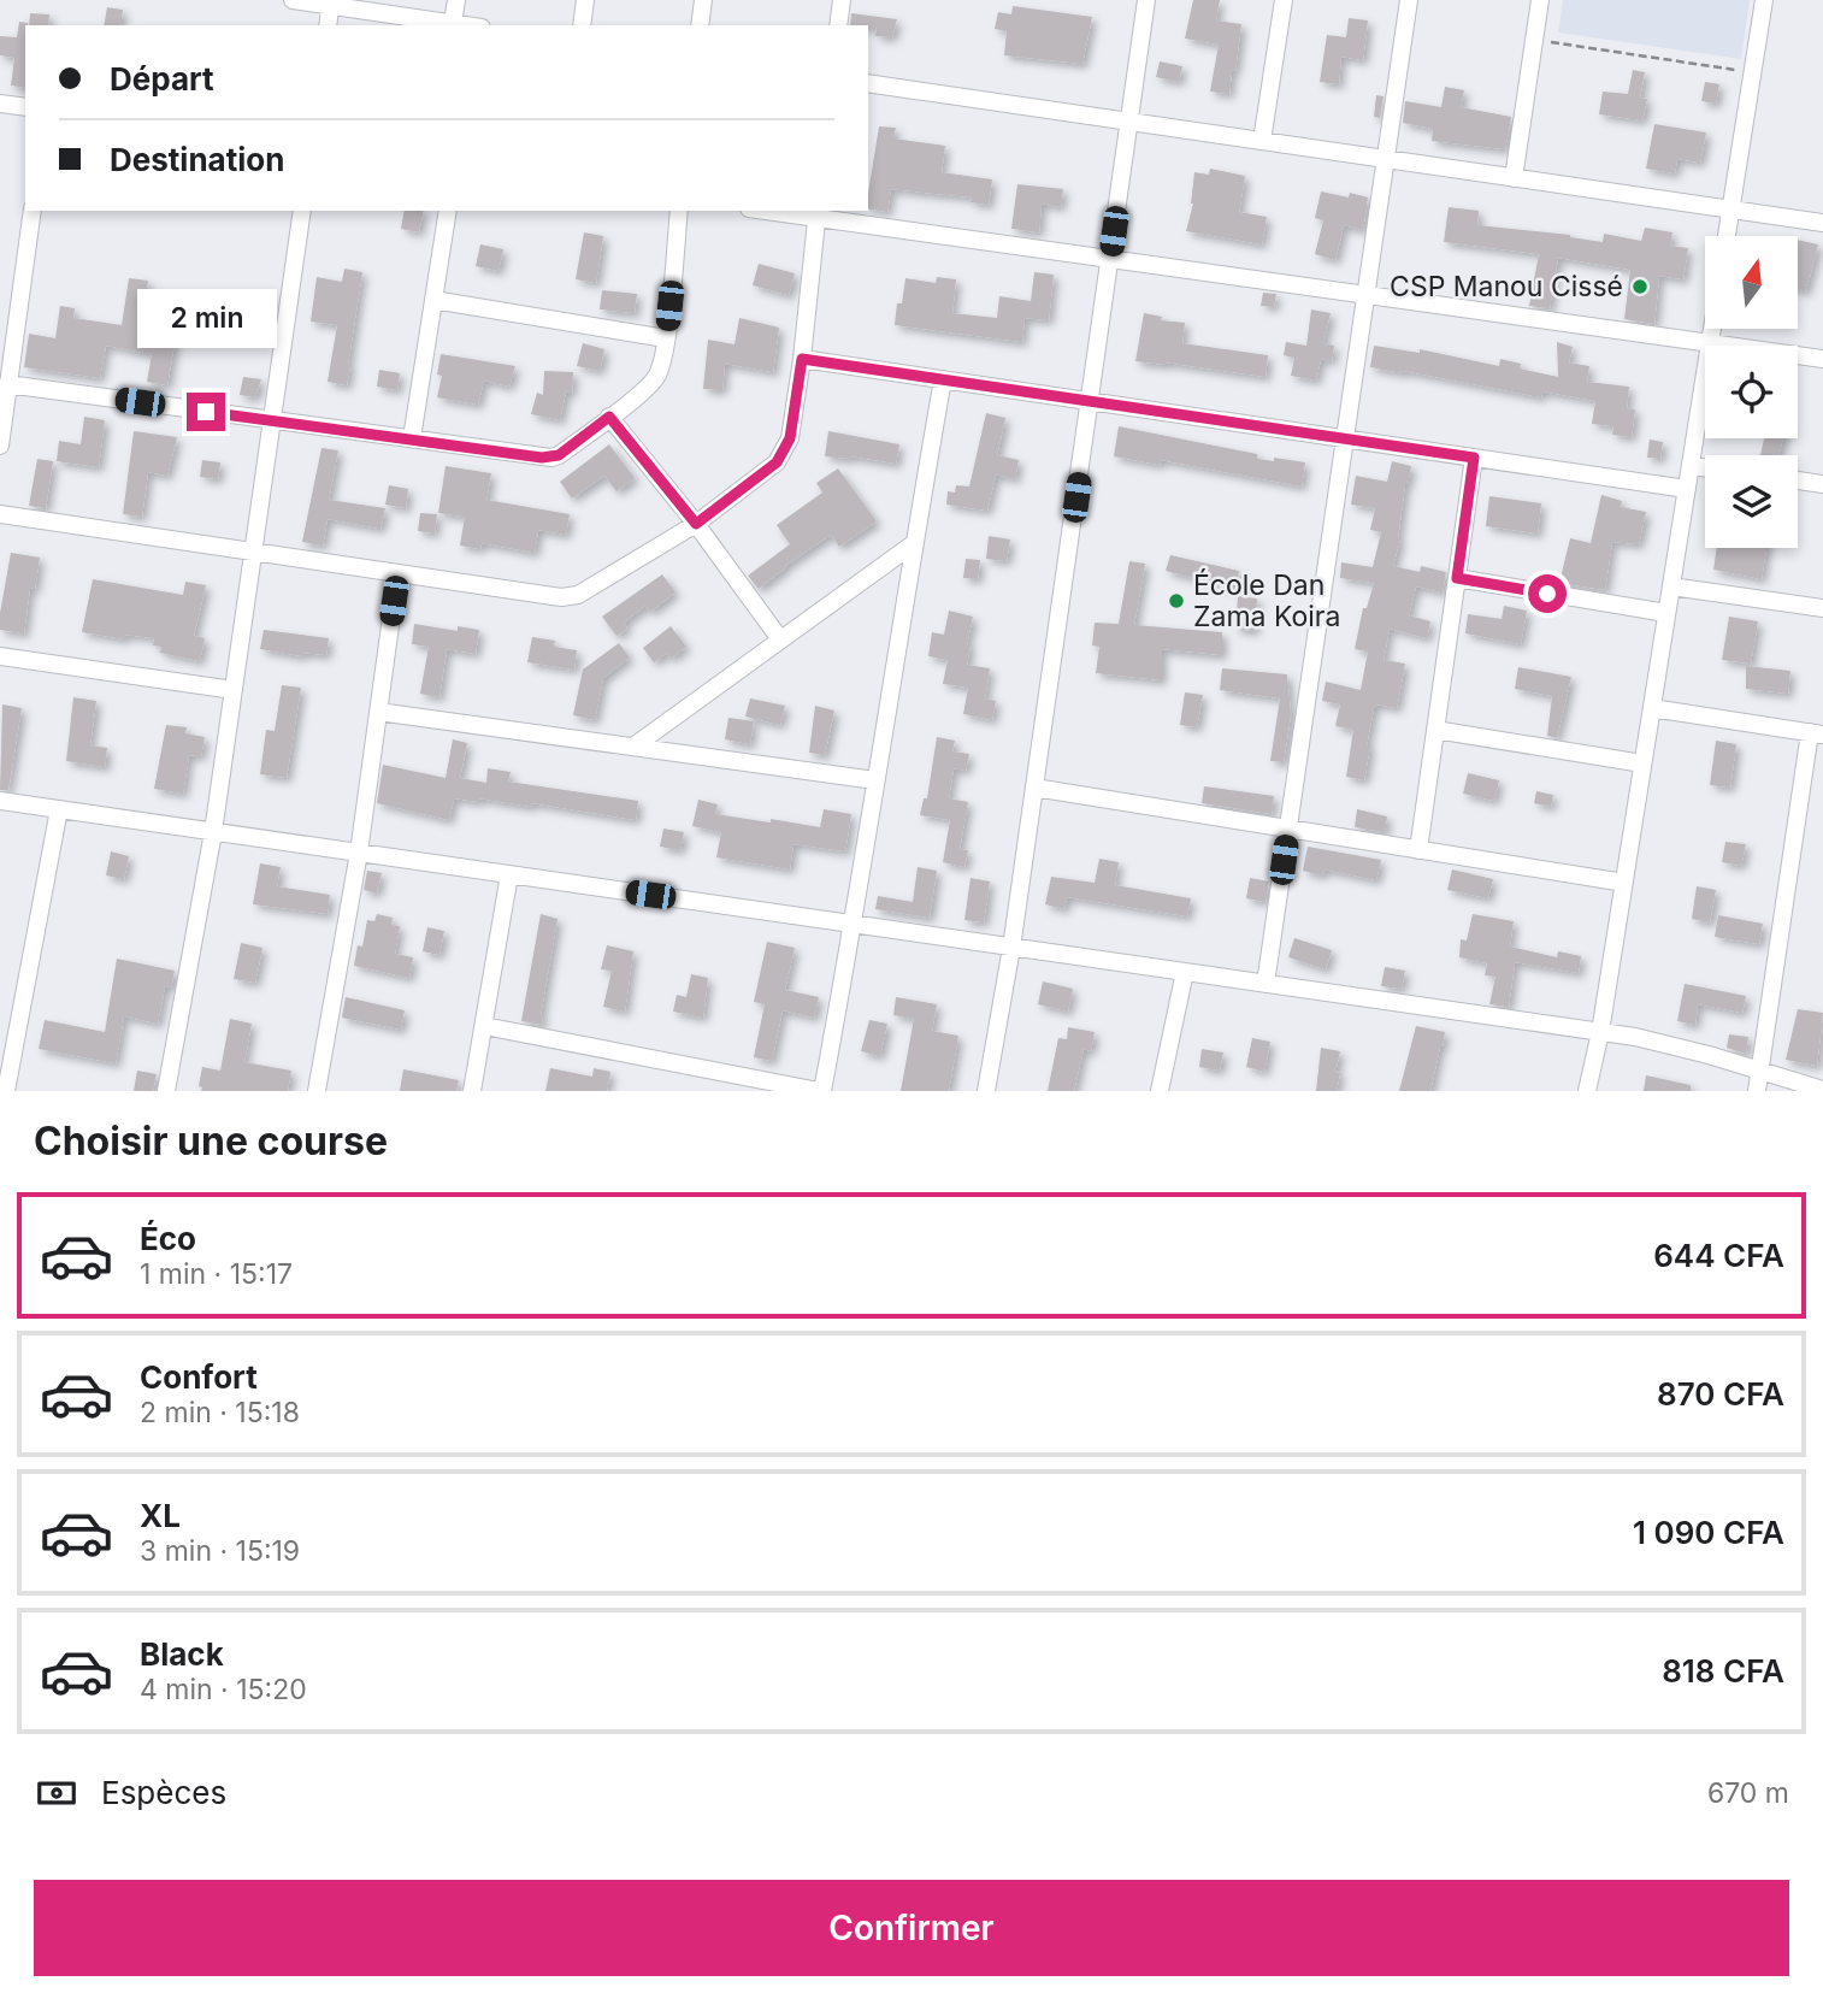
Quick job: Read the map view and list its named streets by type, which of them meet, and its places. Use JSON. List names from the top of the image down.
{
  "places": ["CSP Manou Cissé", "École Dan Zama Koira"],
  "north": "top",
  "page": {
    "banner": ["Départ", "Destination"],
    "bubble": "2 min",
    "heading": "Choisir une course",
    "list": [
      {
        "name": "Éco",
        "note": "1 min · 15:17",
        "value": "644 CFA"
      },
      {
        "name": "Confort",
        "note": "2 min · 15:18",
        "value": "870 CFA"
      },
      {
        "name": "XL",
        "note": "3 min · 15:19",
        "value": "1 090 CFA"
      },
      {
        "name": "Black",
        "note": "4 min · 15:20",
        "value": "818 CFA"
      }
    ],
    "pay": ["Espèces", "670 m"],
    "buttons": "Confirmer"
  }
}
